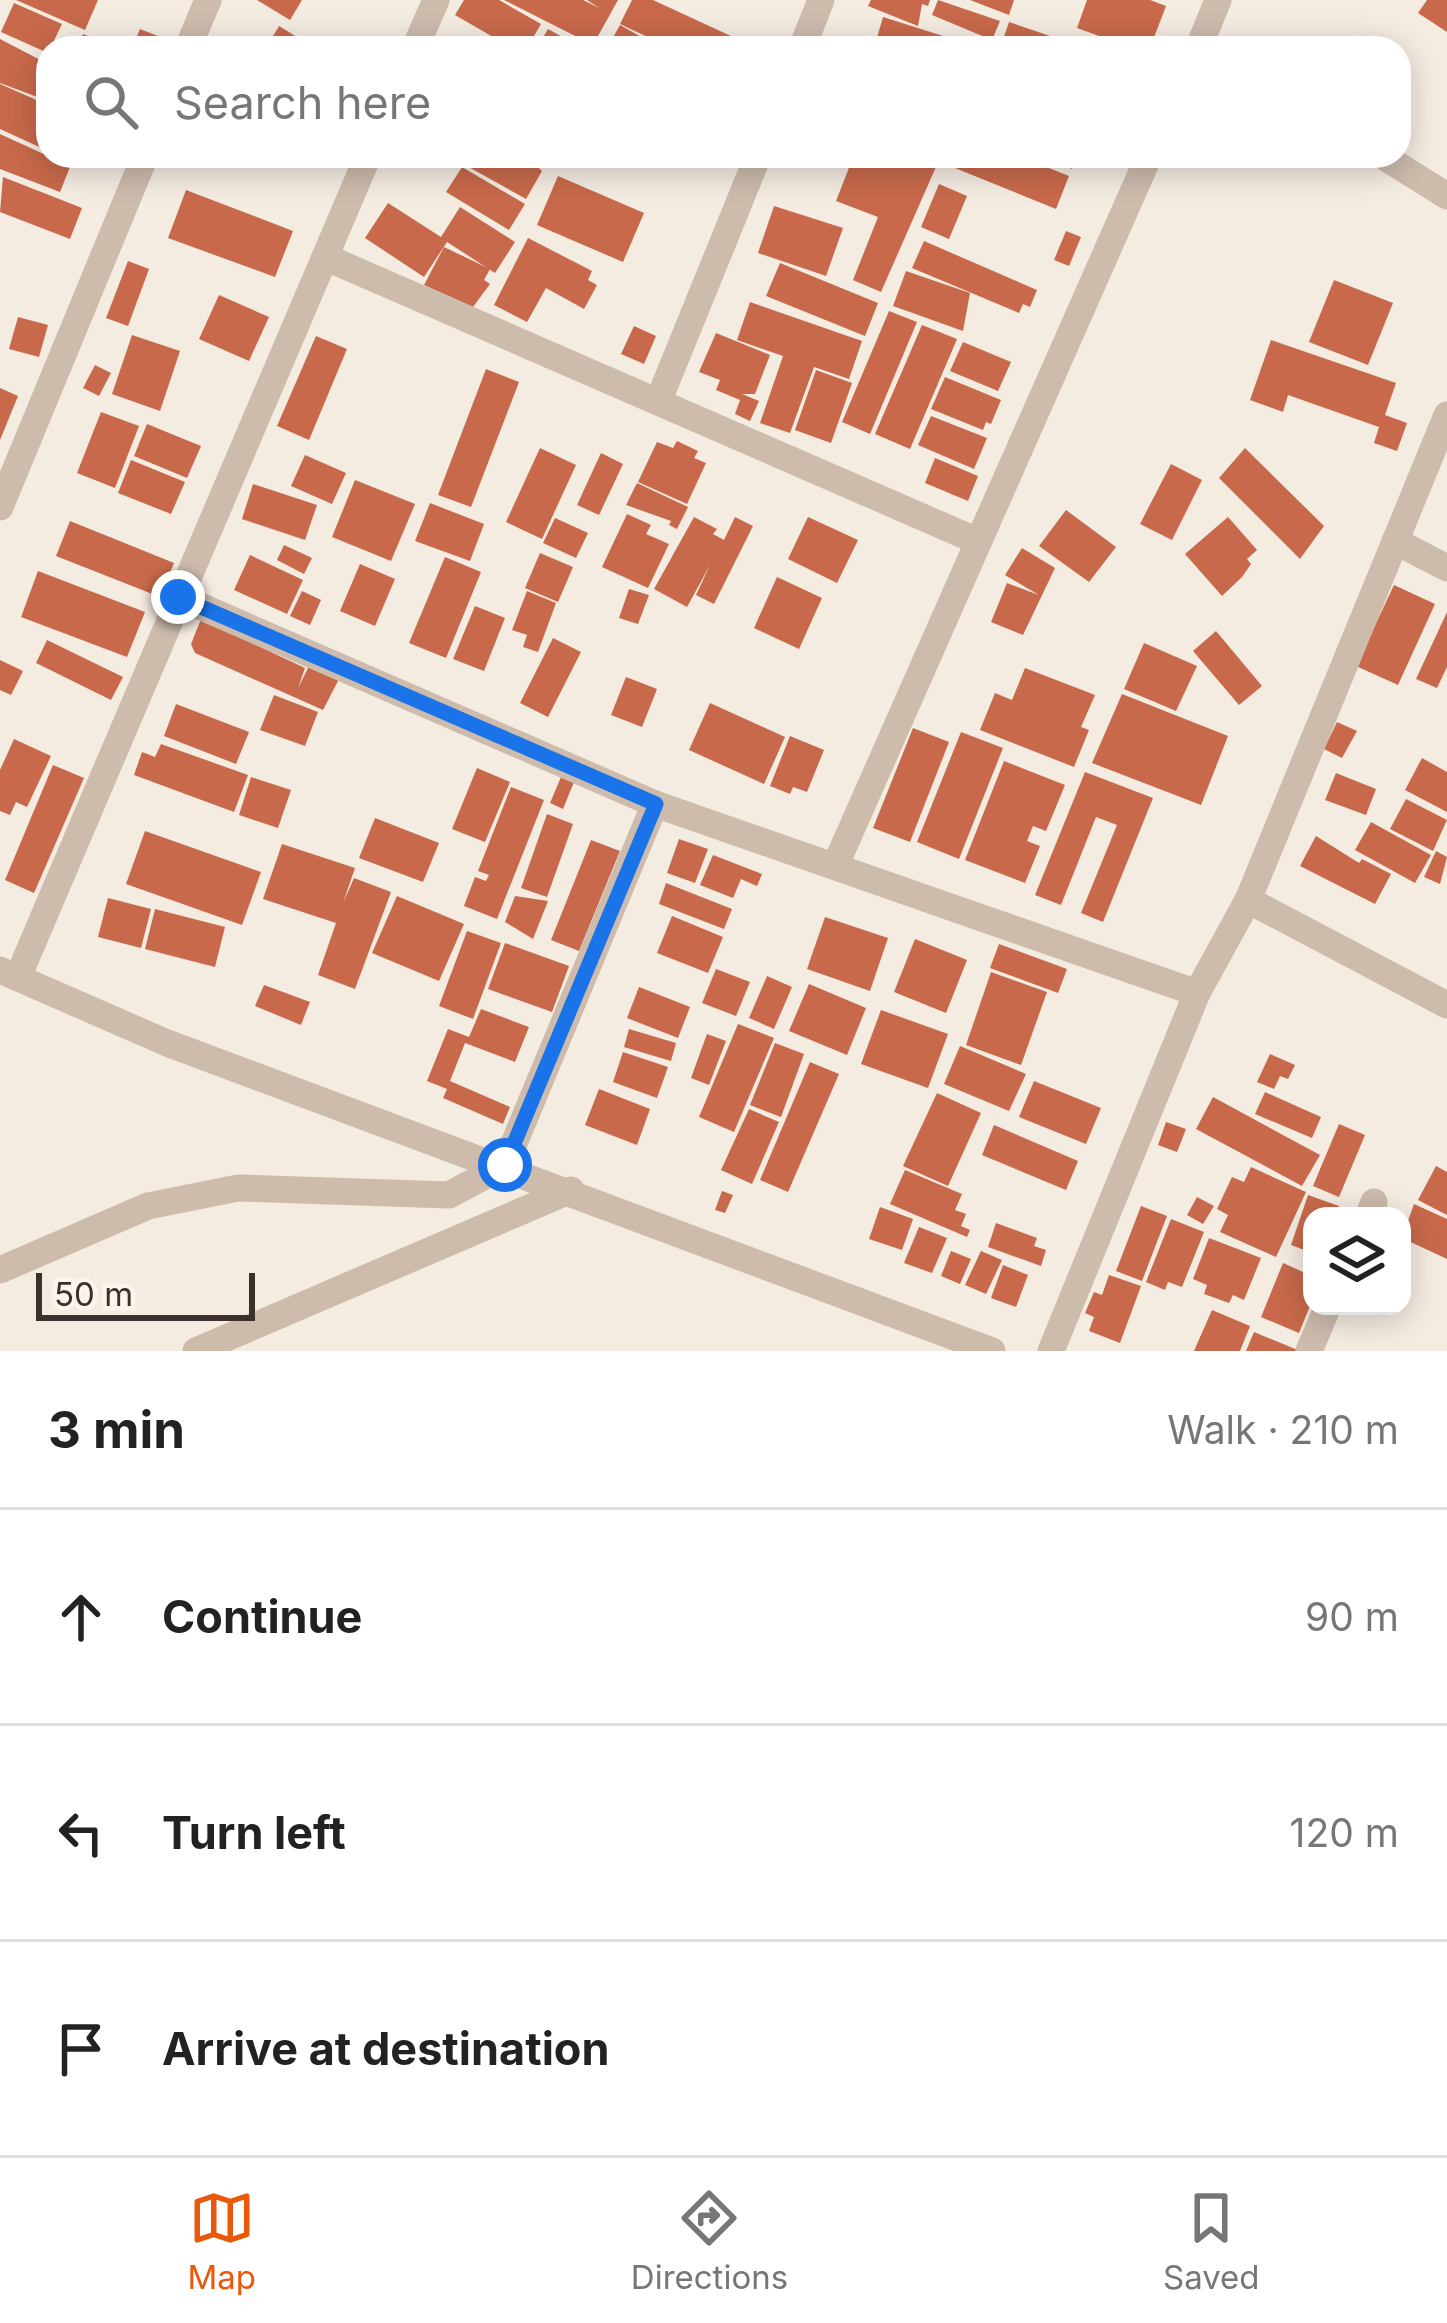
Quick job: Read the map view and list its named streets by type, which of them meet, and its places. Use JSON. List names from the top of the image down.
{
  "scale_bar": "50 m",
  "page": {
    "search": "Search here",
    "scale": "50 m",
    "heading": ["3 min", "Walk · 210 m"],
    "list": [
      ["Continue", "90 m"],
      ["Turn left", "120 m"],
      "Arrive at destination"
    ],
    "nav": ["Map", "Directions", "Saved"]
  }
}
